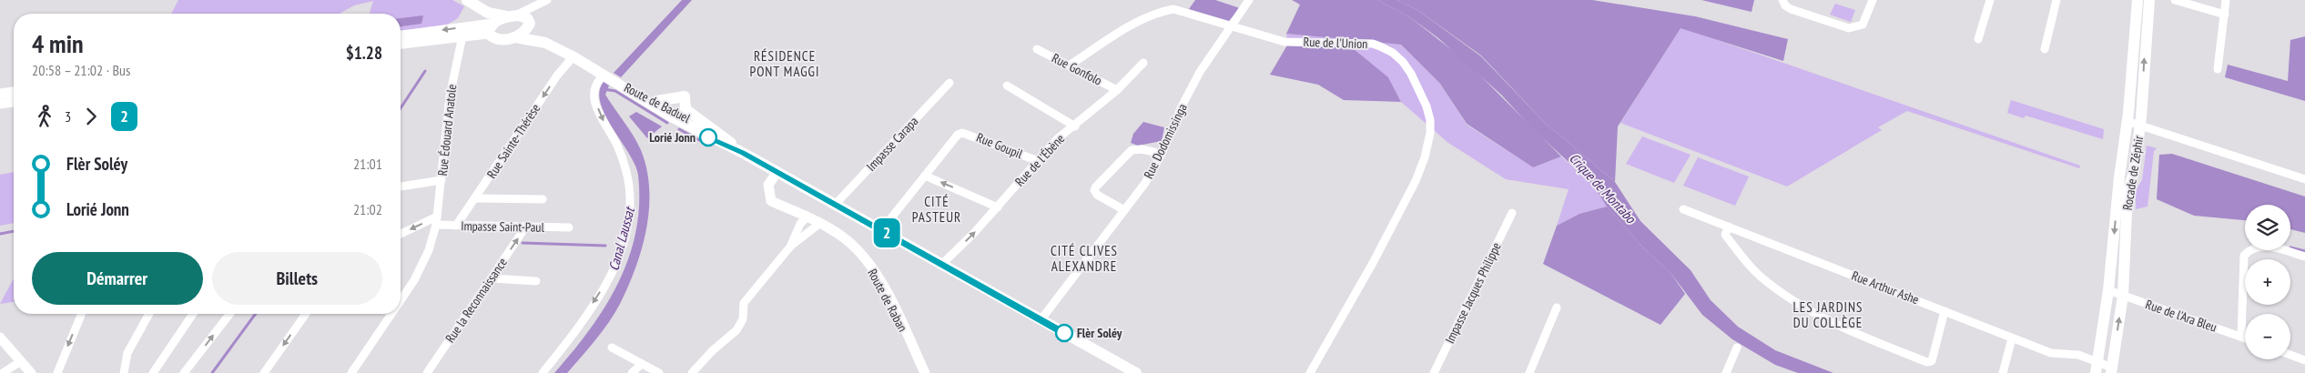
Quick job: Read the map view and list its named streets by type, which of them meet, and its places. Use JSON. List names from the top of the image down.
{
  "streets": {
    "main road": ["Route de Baduel", "Rocade de Zéphir"],
    "street": [
      "Rue de l'Union",
      "Rue Gonfolo",
      "Rue Édouard Anatole",
      "Rue Sainte-Thérèse",
      "Rue Dodomissinga",
      "Impasse Carapa",
      "Rue Goupil",
      "Rue de l'Ébène",
      "Impasse Saint-Paul",
      "Rue Arthur Ashe",
      "Impasse Jacques Philippe",
      "Rue la Reconnaissance",
      "Route de Raban",
      "Rue de l'Ara Bleu"
    ]
  },
  "crossings": [
    ["Rue de l'Union", "Rue Gonfolo"],
    ["Rue de l'Union", "Rue Dodomissinga"],
    ["Rue Gonfolo", "Rue de l'Ébène"],
    ["Route de Baduel", "Rue Sainte-Thérèse"],
    ["Route de Baduel", "Rue Dodomissinga"],
    ["Route de Baduel", "Impasse Carapa"],
    ["Route de Baduel", "Rue de l'Ébène"],
    ["Route de Baduel", "Route de Raban"],
    ["Rue Édouard Anatole", "Impasse Saint-Paul"],
    ["Rue Sainte-Thérèse", "Impasse Saint-Paul"],
    ["Rue Goupil", "Rue de l'Ébène"],
    ["Rocade de Zéphir", "Rue Arthur Ashe"],
    ["Rocade de Zéphir", "Rue de l'Ara Bleu"],
    ["Impasse Saint-Paul", "Rue la Reconnaissance"]
  ],
  "one_way": ["Rue Sainte-Thérèse"],
  "districts": [
    "RÉSIDENCE PONT MAGGI",
    "CITÉ PASTEUR",
    "CITÉ CLIVES ALEXANDRE",
    "LES JARDINS DU COLLÈGE"
  ],
  "water": ["Crique de Montabo", "Canal Laussat"],
  "places": ["Lorié Jonn", "Flèr Soléy"],
  "lines": ["bus line 2"],
  "page": {
    "on_map": "2",
    "heading": ["4 min", "20:58 – 21:02 · Bus", "$1.28"],
    "legs": ["3", "2"],
    "list": [
      {
        "name": "Flèr Soléy",
        "value": "21:01"
      },
      {
        "name": "Lorié Jonn",
        "value": "21:02"
      }
    ],
    "map_buttons": ["+", "−"],
    "buttons": ["Démarrer", "Billets"]
  }
}
